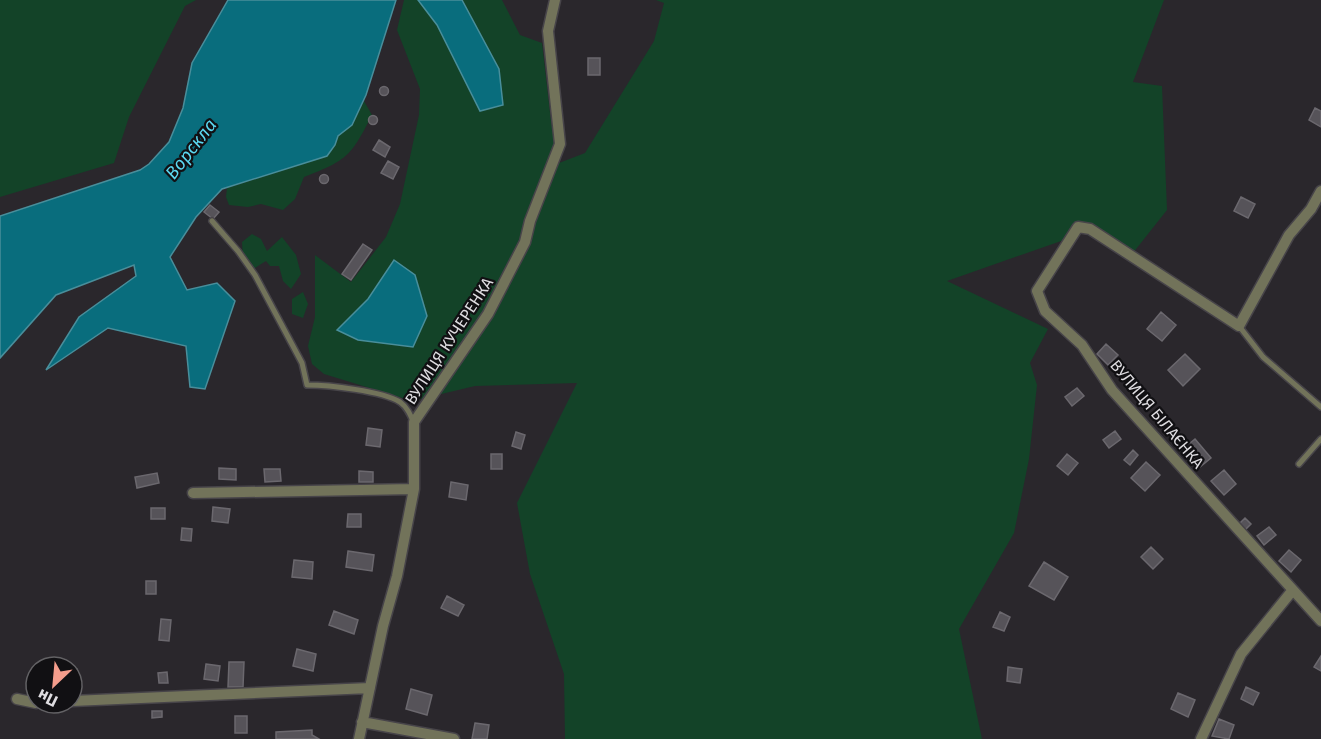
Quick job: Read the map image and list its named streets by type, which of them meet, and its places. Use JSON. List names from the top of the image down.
{
  "streets": {
    "street": ["ВУЛИЦЯ КУЧЕРЕНКА", "ВУЛИЦЯ БІЛАЄНКА"]
  },
  "water": ["Ворскла"],
  "north": "bottom left"
}
